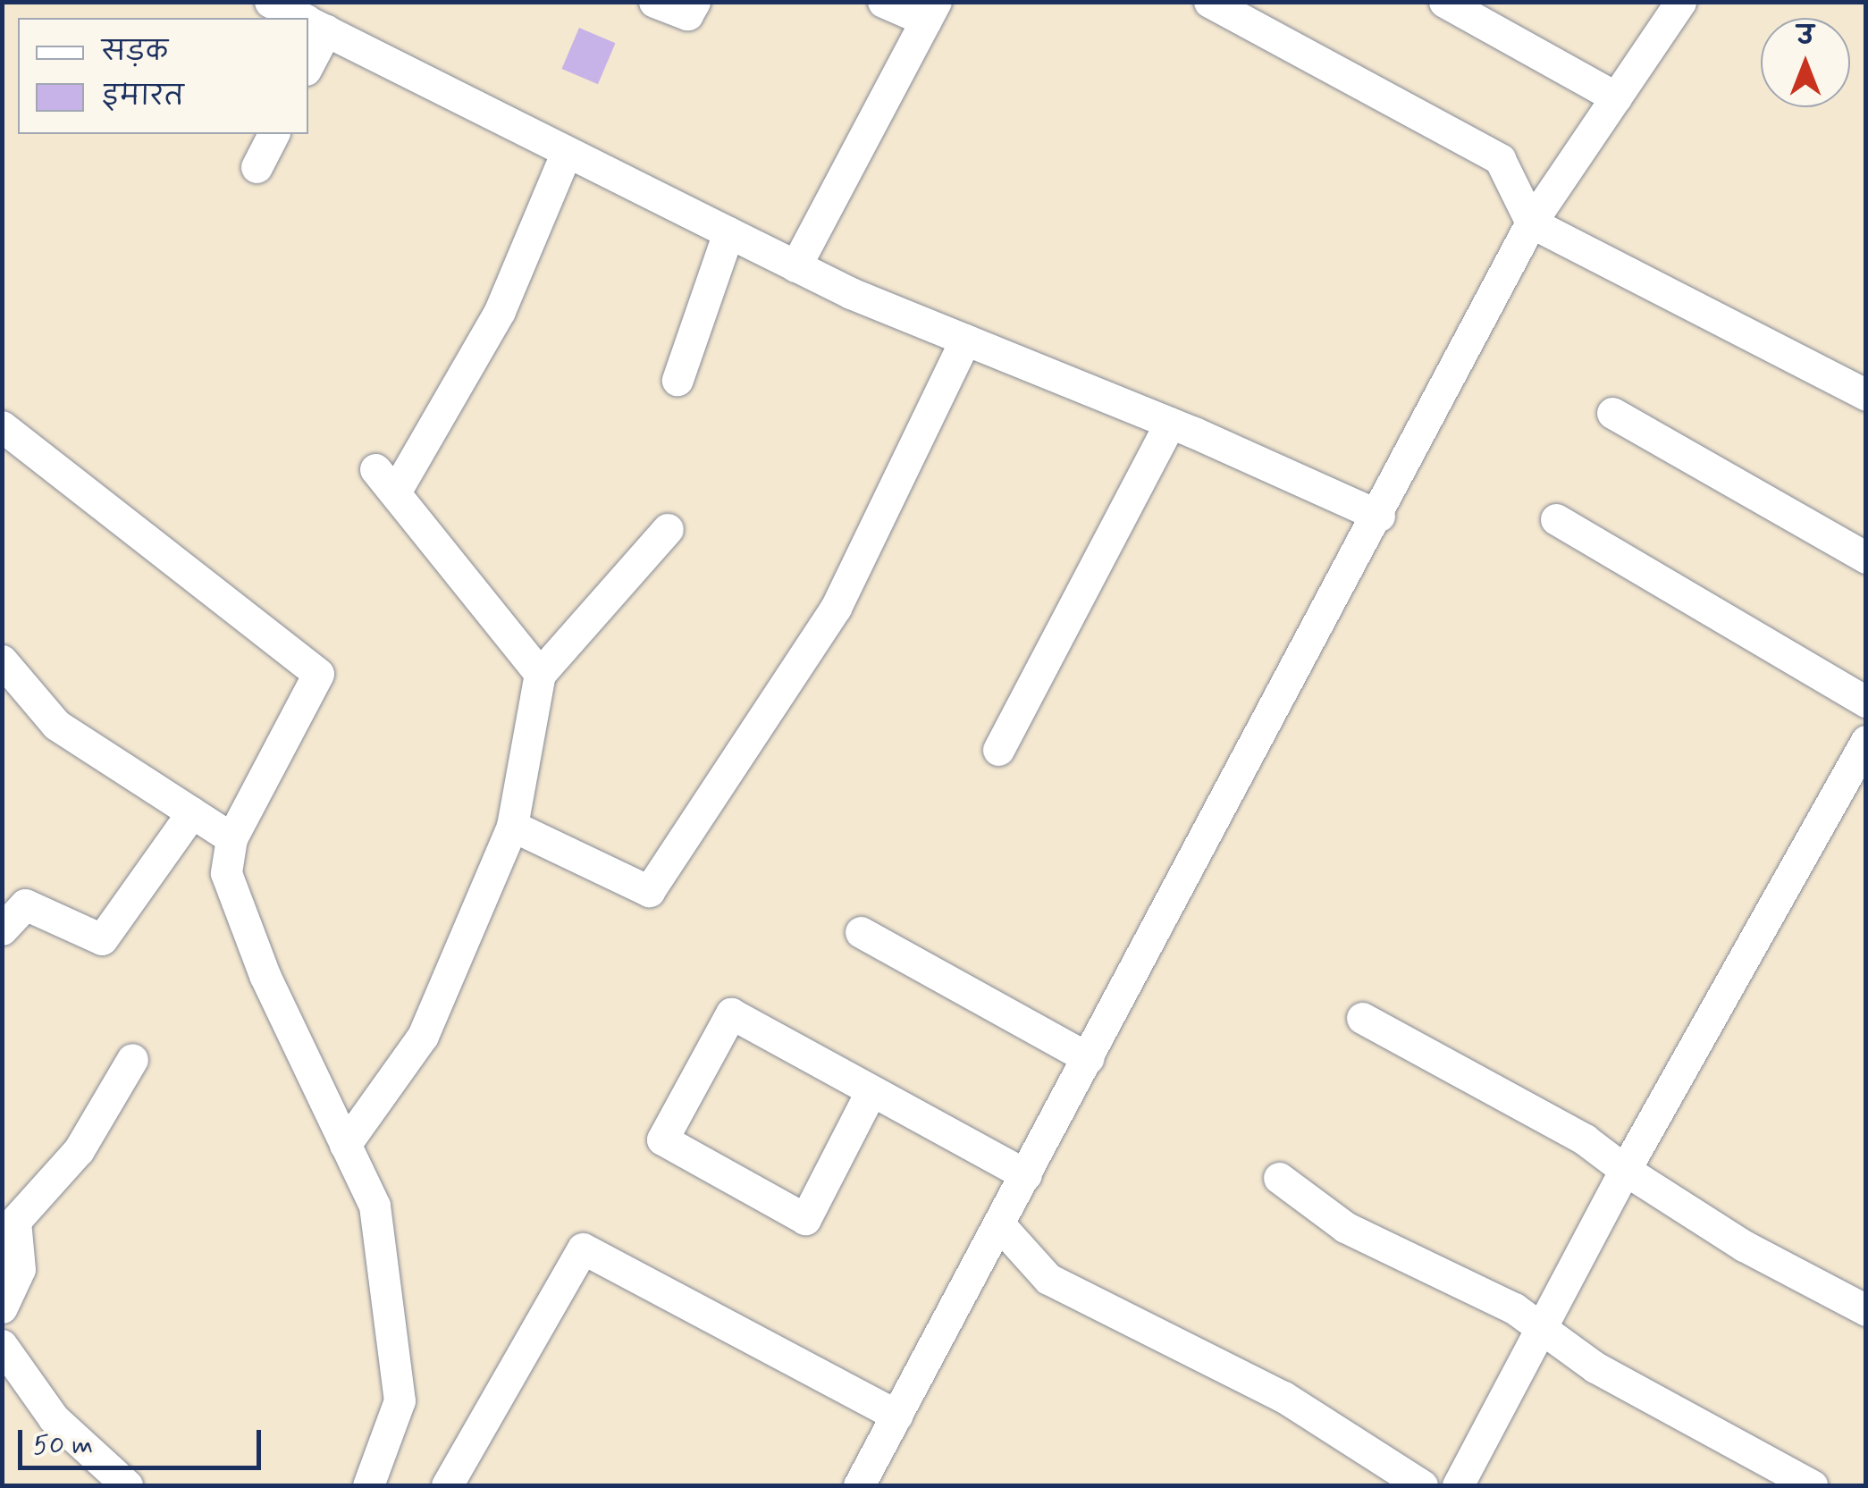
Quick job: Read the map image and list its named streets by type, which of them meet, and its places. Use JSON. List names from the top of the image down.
{
  "legend": ["सड़क", "इमारत"],
  "scale_bar": "50 m",
  "north": "top"
}
